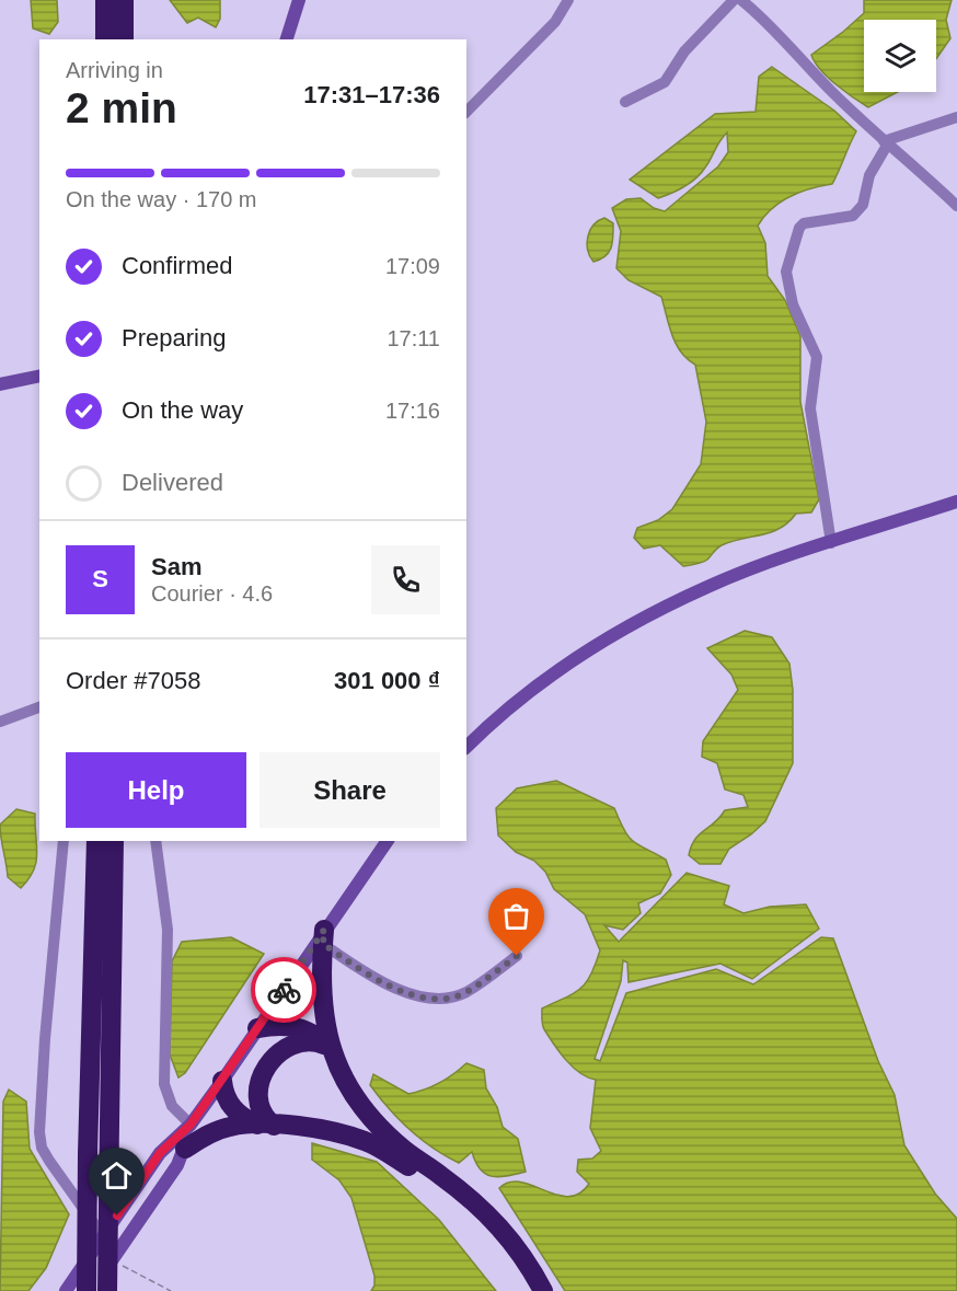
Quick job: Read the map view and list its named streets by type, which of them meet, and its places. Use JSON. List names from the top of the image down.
{
  "page": {
    "heading": ["2 min", "Arriving in", "17:31–17:36"],
    "panel": [
      "Sam",
      "Courier · 4.6",
      "Order #7058",
      "301 000 ₫"
    ],
    "bar": "On the way · 170 m",
    "list": [
      ["Confirmed", "17:09"],
      ["Preparing", "17:11"],
      ["On the way", "17:16"],
      "Delivered"
    ],
    "round": "S",
    "buttons": ["Help", "Share"]
  }
}
